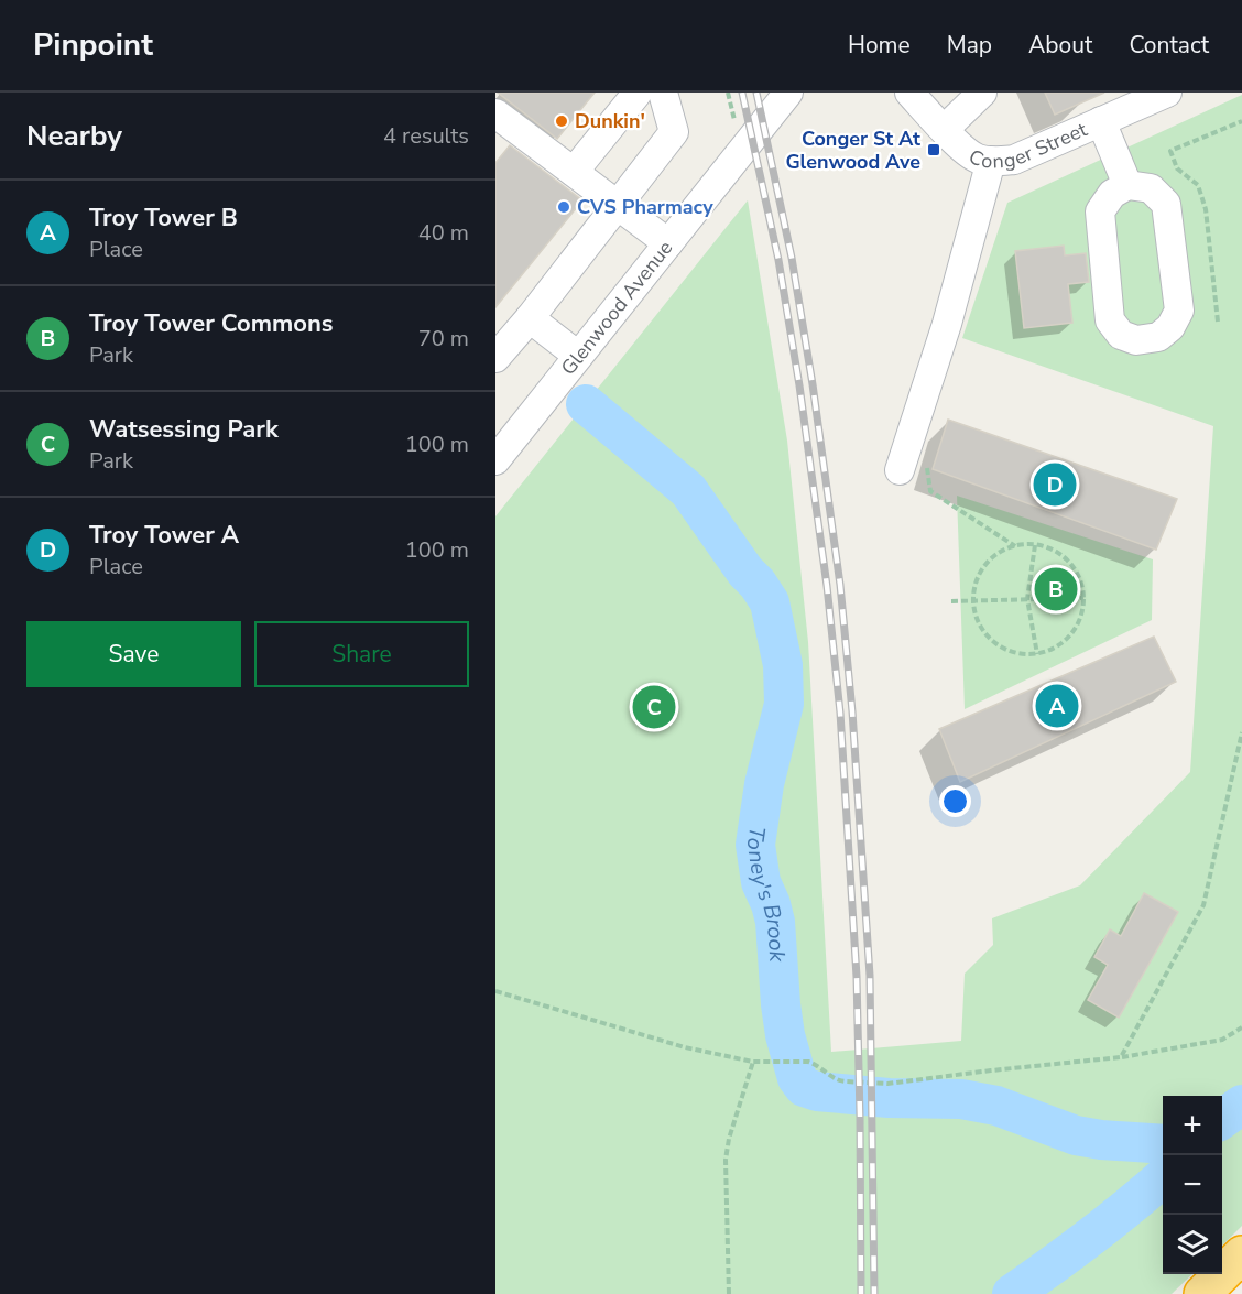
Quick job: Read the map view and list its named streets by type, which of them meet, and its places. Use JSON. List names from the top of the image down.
{
  "streets": {
    "street": ["Conger Street", "Glenwood Avenue"]
  },
  "water": ["Toney's Brook"],
  "places": {
    "other": ["Dunkin'", "CVS Pharmacy"],
    "transit": ["Conger St At Glenwood Ave"]
  },
  "page": {
    "header": "Pinpoint",
    "nav": [
      "Home",
      "Map",
      "About",
      "Contact"
    ],
    "heading": ["Nearby", "4 results"],
    "list": [
      {
        "mark": "A",
        "name": "Troy Tower B",
        "note": "Place",
        "value": "40 m"
      },
      {
        "mark": "B",
        "name": "Troy Tower Commons",
        "note": "Park",
        "value": "70 m"
      },
      {
        "mark": "C",
        "name": "Watsessing Park",
        "note": "Park",
        "value": "100 m"
      },
      {
        "mark": "D",
        "name": "Troy Tower A",
        "note": "Place",
        "value": "100 m"
      }
    ],
    "pins": [
      "D",
      "B",
      "A",
      "C"
    ],
    "buttons": ["Save", "Share"],
    "map_buttons": ["+", "−"]
  }
}
